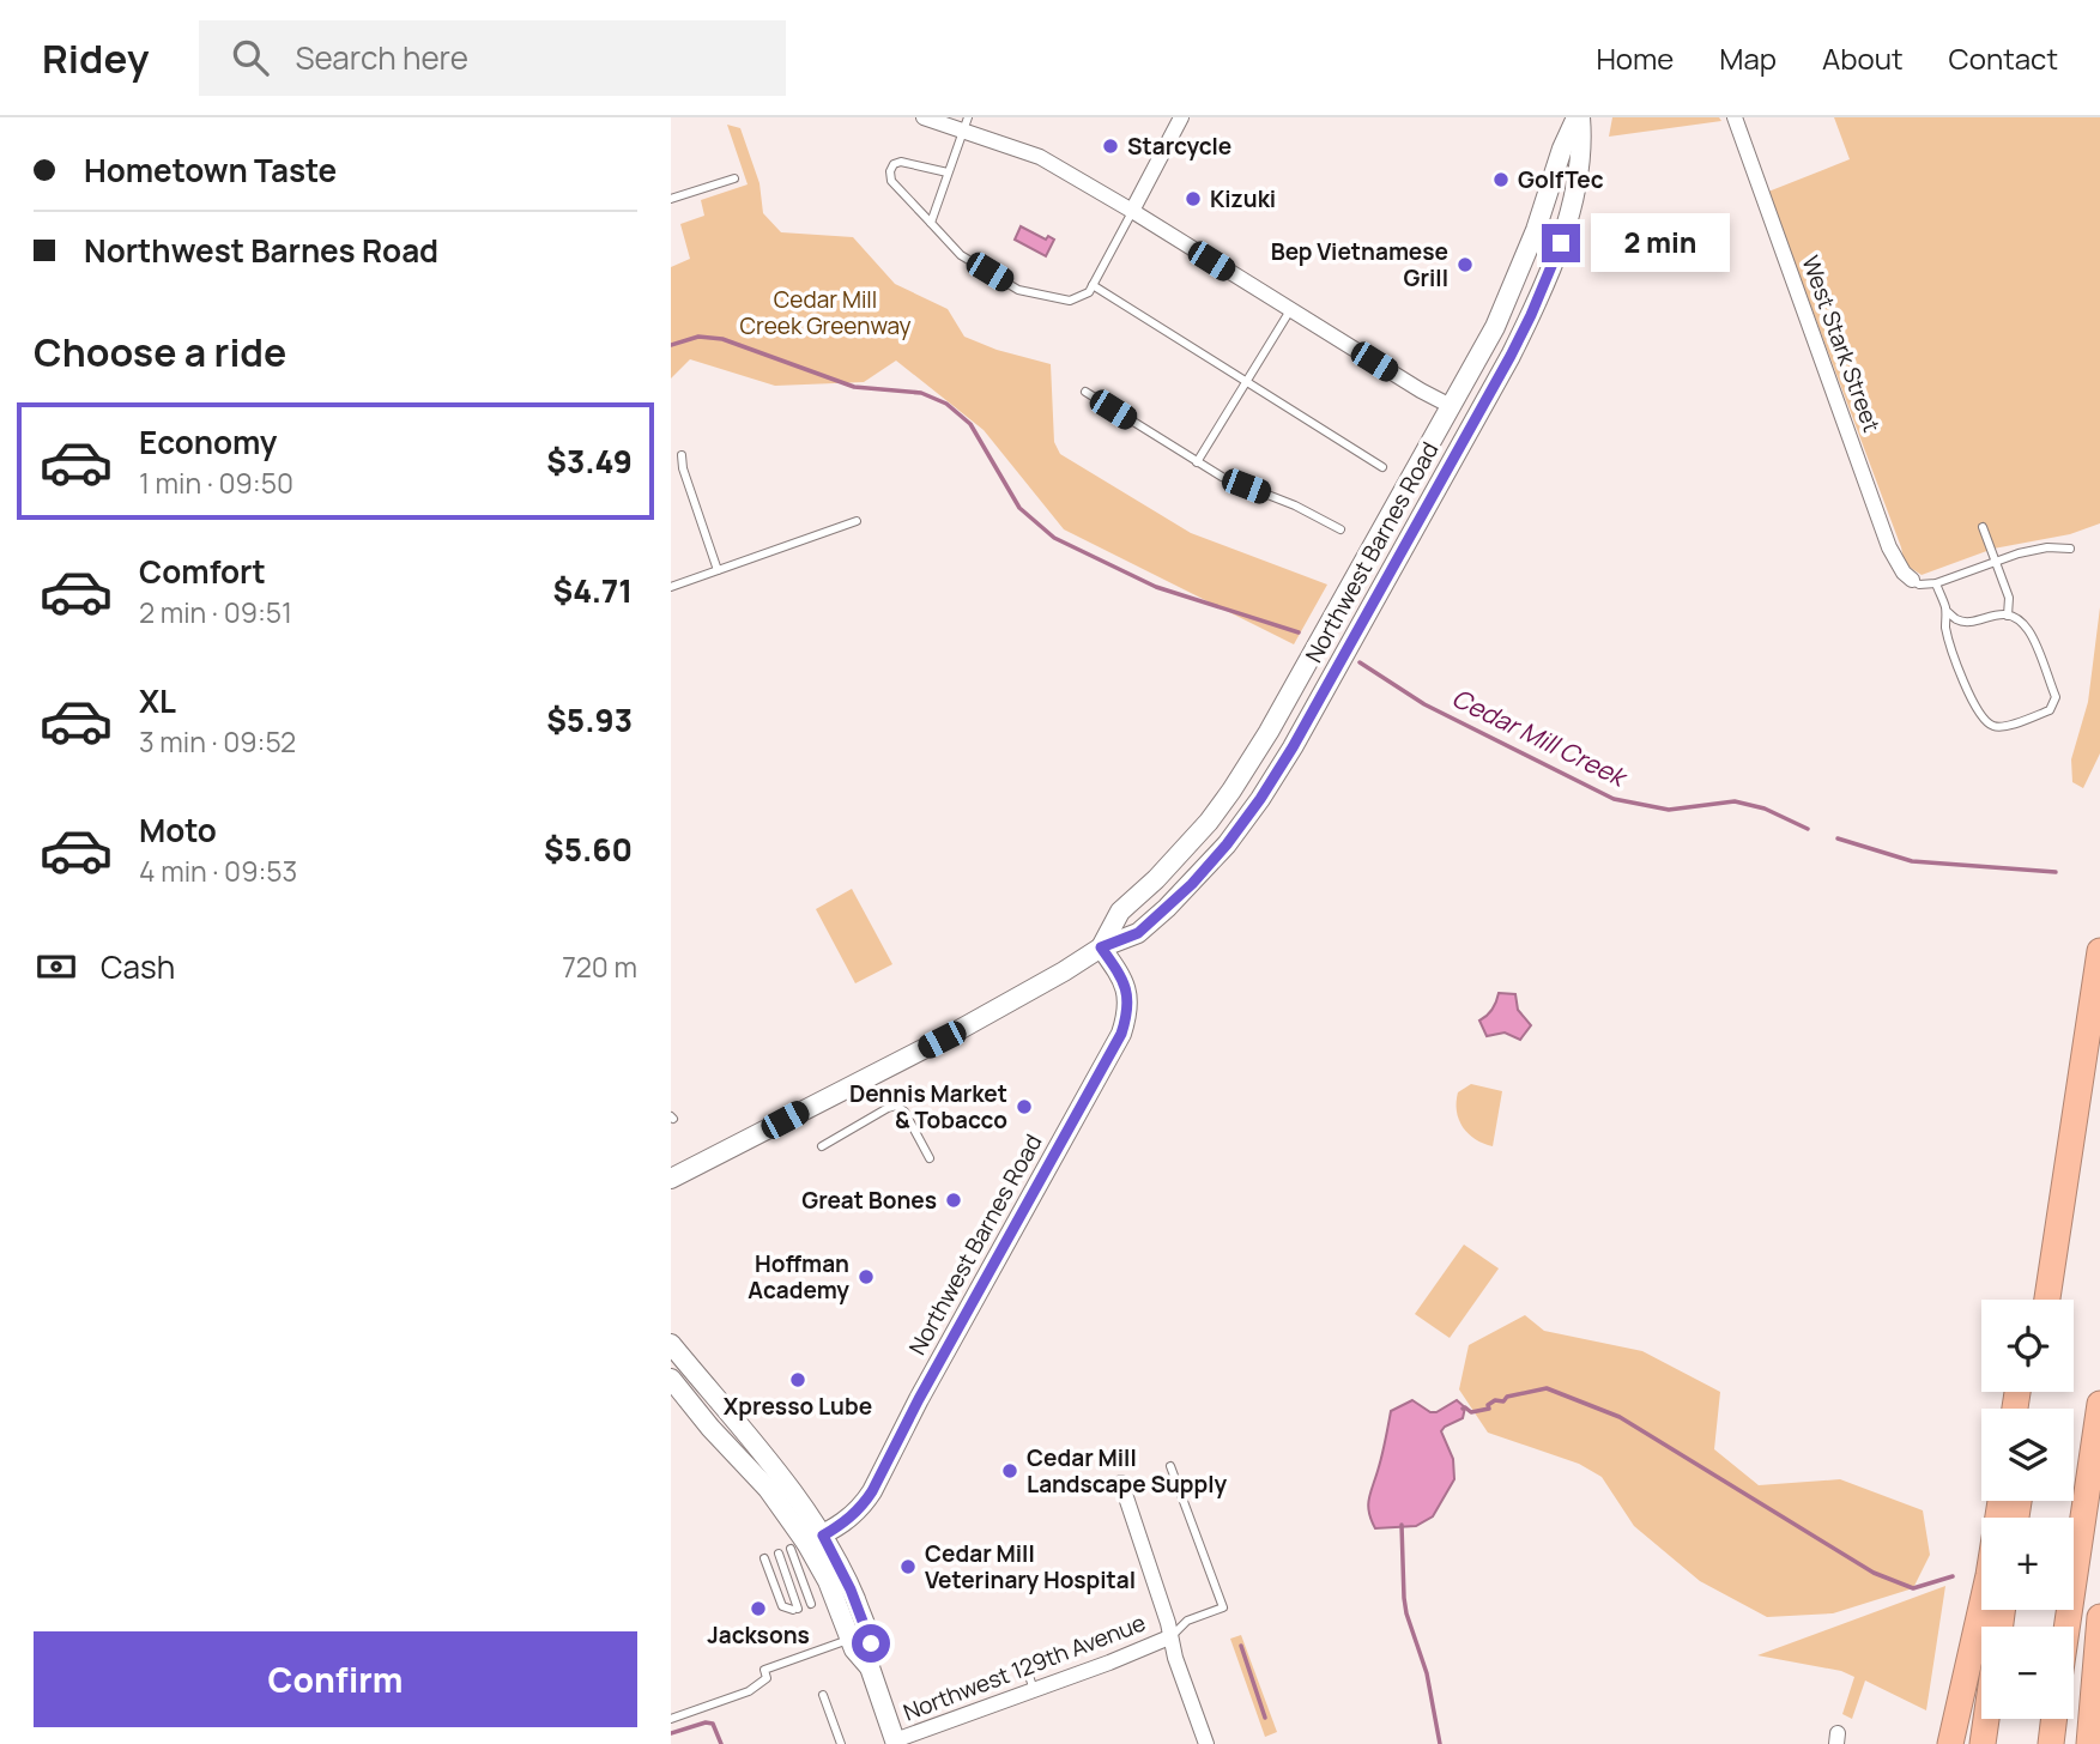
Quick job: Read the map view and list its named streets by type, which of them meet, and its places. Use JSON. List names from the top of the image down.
{
  "streets": {
    "main road": ["Northwest Barnes Road"],
    "street": ["West Stark Street", "Northwest 129th Avenue"]
  },
  "water": ["Cedar Mill Creek"],
  "parks": ["Cedar Mill Creek Greenway"],
  "places": [
    "Starcycle",
    "GolfTec",
    "Kizuki",
    "Bep Vietnamese Grill",
    "Dennis Market & Tobacco",
    "Great Bones",
    "Hoffman Academy",
    "Xpresso Lube",
    "Cedar Mill Landscape Supply",
    "Cedar Mill Veterinary Hospital",
    "Jacksons"
  ],
  "page": {
    "header": "Ridey",
    "search": "Search here",
    "nav": [
      "Home",
      "Map",
      "About",
      "Contact"
    ],
    "banner": ["Hometown Taste", "Northwest Barnes Road"],
    "bubble": "2 min",
    "heading": "Choose a ride",
    "list": [
      {
        "name": "Economy",
        "note": "1 min · 09:50",
        "value": "$3.49"
      },
      {
        "name": "Comfort",
        "note": "2 min · 09:51",
        "value": "$4.71"
      },
      {
        "name": "XL",
        "note": "3 min · 09:52",
        "value": "$5.93"
      },
      {
        "name": "Moto",
        "note": "4 min · 09:53",
        "value": "$5.60"
      }
    ],
    "pay": ["Cash", "720 m"],
    "map_buttons": ["+", "−"],
    "buttons": "Confirm"
  }
}
